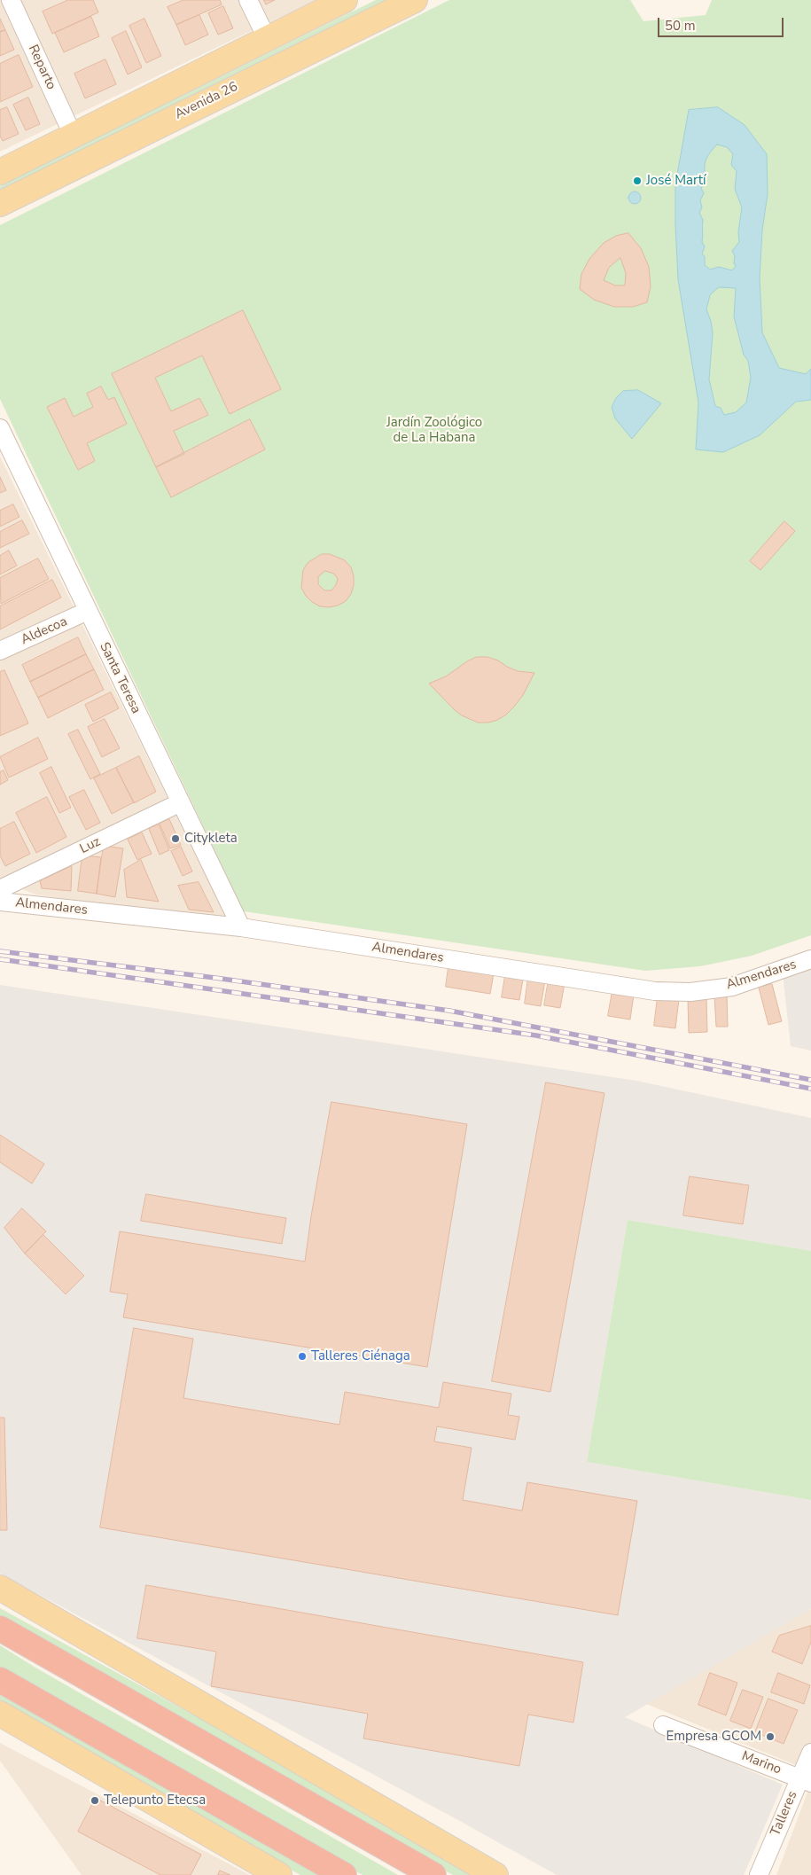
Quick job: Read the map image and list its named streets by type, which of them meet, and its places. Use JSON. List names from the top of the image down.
{
  "streets": {
    "main road": ["Avenida 26"],
    "street": [
      "Reparto",
      "Aldecoa",
      "Santa Teresa",
      "Luz",
      "Almendares",
      "Marino",
      "Talleres"
    ]
  },
  "crossings": [
    ["Aldecoa", "Santa Teresa"],
    ["Santa Teresa", "Luz"],
    ["Santa Teresa", "Almendares"],
    ["Marino", "Talleres"]
  ],
  "parks": ["Jardín Zoológico de La Habana"],
  "places": [
    "José Martí",
    "Citykleta",
    "Talleres Ciénaga",
    "Empresa GCOM",
    "Telepunto Etecsa"
  ],
  "scale_bar": "50 m"
}
